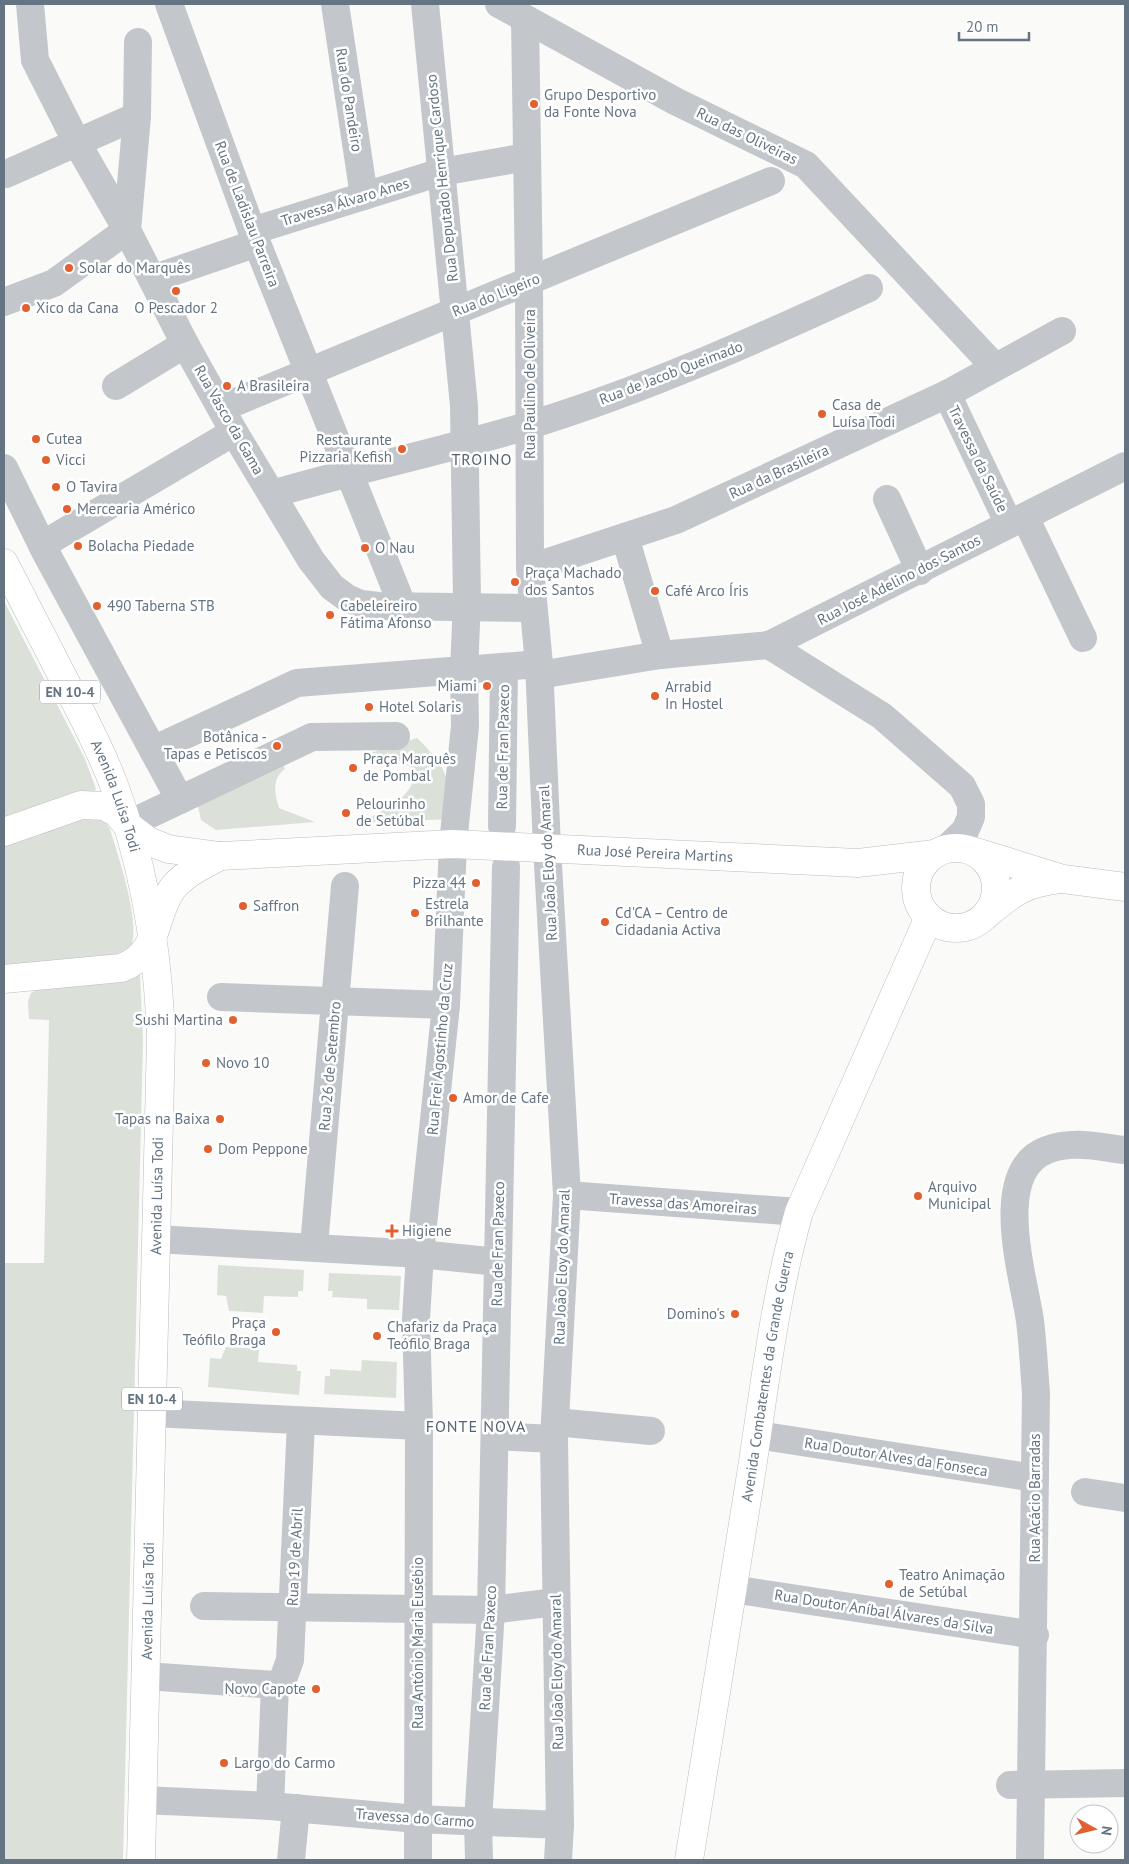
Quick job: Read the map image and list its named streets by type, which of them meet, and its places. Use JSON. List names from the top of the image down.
{
  "streets": {
    "main road": [
      "EN 10-4",
      "Avenida Luísa Todi",
      "Rua José Pereira Martins",
      "Avenida Combatentes da Grande Guerra"
    ],
    "street": [
      "Rua do Pandeiro",
      "Rua das Oliveiras",
      "Rua Deputado Henrique Cardoso",
      "Travessa Álvaro Anes",
      "Rua de Ladislau Parreira",
      "Rua do Ligeiro",
      "Rua de Jacob Queimado",
      "Rua Paulino de Oliveira",
      "Rua Vasco da Gama",
      "Travessa da Saúde",
      "Rua da Brasileira",
      "Rua José Adelino dos Santos",
      "Rua de Fran Paxeco",
      "Rua João Eloy do Amaral",
      "Rua Frei Agostinho da Cruz",
      "Rua 26 de Setembro",
      "Travessa das Amoreiras",
      "Rua Doutor Alves da Fonseca",
      "Rua Acácio Barradas",
      "Rua 19 de Abril",
      "Rua Doutor Aníbal Álvares da Silva",
      "Rua António Maria Eusébio",
      "Travessa do Carmo"
    ]
  },
  "crossings": [
    ["Rua do Pandeiro", "Travessa Álvaro Anes"],
    ["Rua das Oliveiras", "Rua Paulino de Oliveira"],
    ["Rua das Oliveiras", "Rua da Brasileira"],
    ["Rua Deputado Henrique Cardoso", "Travessa Álvaro Anes"],
    ["Rua Deputado Henrique Cardoso", "Rua do Ligeiro"],
    ["Rua Deputado Henrique Cardoso", "Rua de Jacob Queimado"],
    ["Travessa Álvaro Anes", "Rua de Ladislau Parreira"],
    ["Travessa Álvaro Anes", "Rua Paulino de Oliveira"],
    ["Travessa Álvaro Anes", "Rua Vasco da Gama"],
    ["Rua de Ladislau Parreira", "Rua do Ligeiro"],
    ["Rua do Ligeiro", "Rua Paulino de Oliveira"],
    ["Rua do Ligeiro", "Rua Vasco da Gama"],
    ["Rua de Jacob Queimado", "Rua Paulino de Oliveira"],
    ["Travessa da Saúde", "Rua da Brasileira"],
    ["Travessa da Saúde", "Rua José Adelino dos Santos"],
    ["Rua de Fran Paxeco", "Travessa do Carmo"],
    ["Rua José Pereira Martins", "Rua João Eloy do Amaral"],
    ["Rua José Pereira Martins", "Rua Frei Agostinho da Cruz"],
    ["Rua José Pereira Martins", "Avenida Combatentes da Grande Guerra"],
    ["Rua João Eloy do Amaral", "Travessa das Amoreiras"],
    ["Rua João Eloy do Amaral", "Travessa do Carmo"],
    ["Travessa das Amoreiras", "Avenida Combatentes da Grande Guerra"],
    ["Avenida Combatentes da Grande Guerra", "Rua Doutor Alves da Fonseca"],
    ["Avenida Combatentes da Grande Guerra", "Rua Doutor Aníbal Álvares da Silva"],
    ["Rua Doutor Alves da Fonseca", "Rua Acácio Barradas"],
    ["Rua Acácio Barradas", "Rua Doutor Aníbal Álvares da Silva"],
    ["Rua António Maria Eusébio", "Travessa do Carmo"]
  ],
  "districts": ["TROINO", "FONTE NOVA"],
  "places": {
    "other": [
      "Grupo Desportivo da Fonte Nova",
      "Solar do Marquês",
      "O Pescador 2",
      "Xico da Cana",
      "A Brasileira",
      "Casa de Luísa Todi",
      "Cutea",
      "Restaurante Pizzaria Kefish",
      "Vicci",
      "O Tavira",
      "Mercearia Américo",
      "Bolacha Piedade",
      "O Nau",
      "Praça Machado dos Santos",
      "Café Arco Íris",
      "490 Taberna STB",
      "Cabeleireiro Fátima Afonso",
      "Miami",
      "Arrabid In Hostel",
      "Hotel Solaris",
      "Botânica - Tapas e Petiscos",
      "Praça Marquês de Pombal",
      "Pelourinho de Setúbal",
      "Pizza 44",
      "Saffron",
      "Estrela Brilhante",
      "Cd'CA – Centro de Cidadania Activa",
      "Sushi Martina",
      "Novo 10",
      "Amor de Cafe",
      "Tapas na Baixa",
      "Dom Peppone",
      "Arquivo Municipal",
      "Domino's",
      "Praça Teófilo Braga",
      "Chafariz da Praça Teófilo Braga",
      "Teatro Animação de Setúbal",
      "Novo Capote",
      "Largo do Carmo"
    ],
    "health": ["Higiene"]
  },
  "scale_bar": "20 m",
  "north": "right"
}
